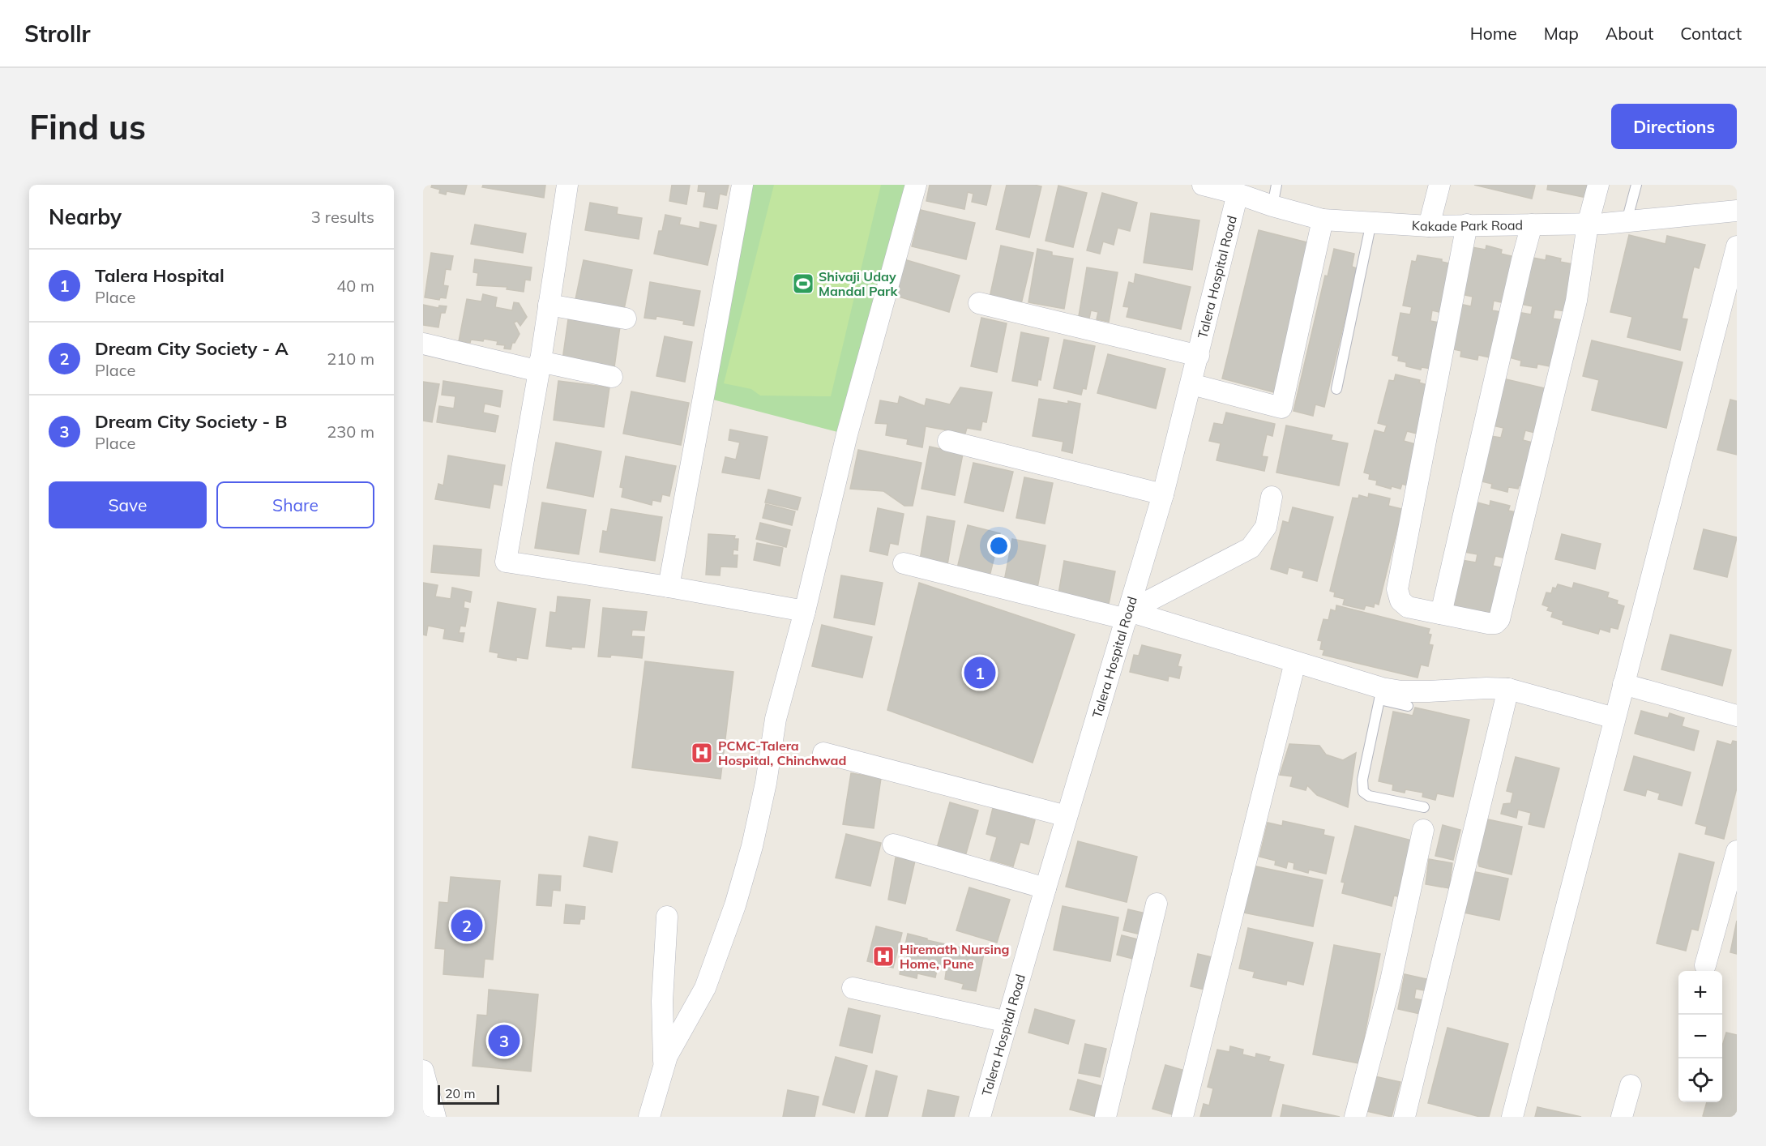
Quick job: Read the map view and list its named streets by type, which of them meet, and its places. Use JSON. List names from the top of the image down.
{
  "streets": {
    "street": ["Kakade Park Road", "Talera Hospital Road"]
  },
  "crossings": [
    ["Kakade Park Road", "Talera Hospital Road"]
  ],
  "places": {
    "sports": ["Shivaji Uday Mandal Park"],
    "hospital": ["PCMC-Talera Hospital, Chinchwad", "Hiremath Nursing Home, Pune"]
  },
  "scale_bar": "20 m",
  "page": {
    "header": "Strollr",
    "nav": [
      "Home",
      "Map",
      "About",
      "Contact"
    ],
    "buttons": [
      "Directions",
      ["Save", "Share"]
    ],
    "title": "Find us",
    "heading": ["Nearby", "3 results"],
    "list": [
      {
        "mark": "1",
        "name": "Talera Hospital",
        "note": "Place",
        "value": "40 m"
      },
      {
        "mark": "2",
        "name": "Dream City Society - A",
        "note": "Place",
        "value": "210 m"
      },
      {
        "mark": "3",
        "name": "Dream City Society - B",
        "note": "Place",
        "value": "230 m"
      }
    ],
    "pins": ["1", "2", "3"],
    "map_buttons": ["+", "−"],
    "scale": "20 m"
  }
}
